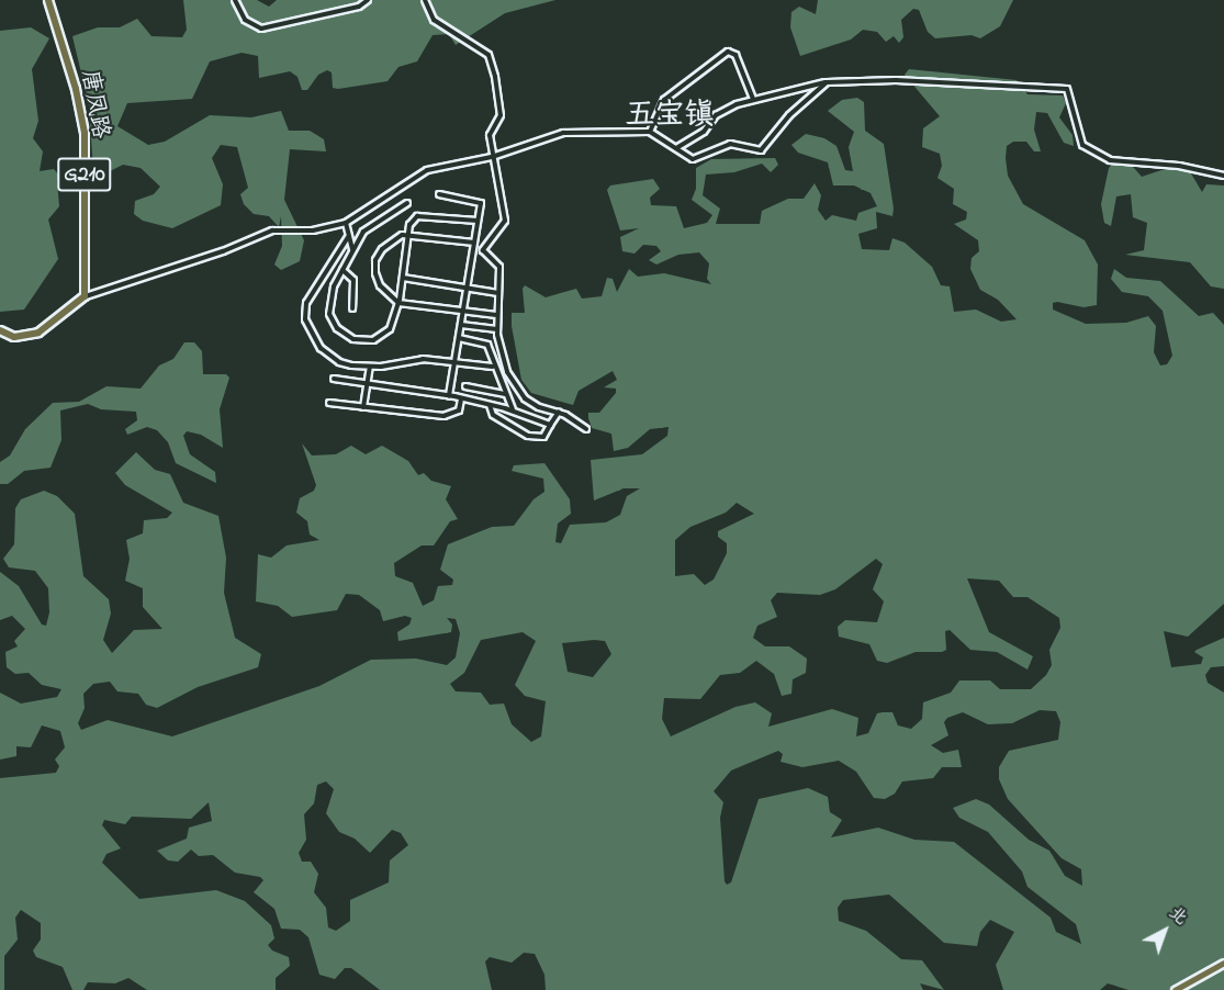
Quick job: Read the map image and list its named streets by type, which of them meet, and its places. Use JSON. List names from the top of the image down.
{
  "streets": {
    "highway": ["唐凤路", "G210"]
  },
  "districts": ["五宝镇"],
  "north": "top right"
}
